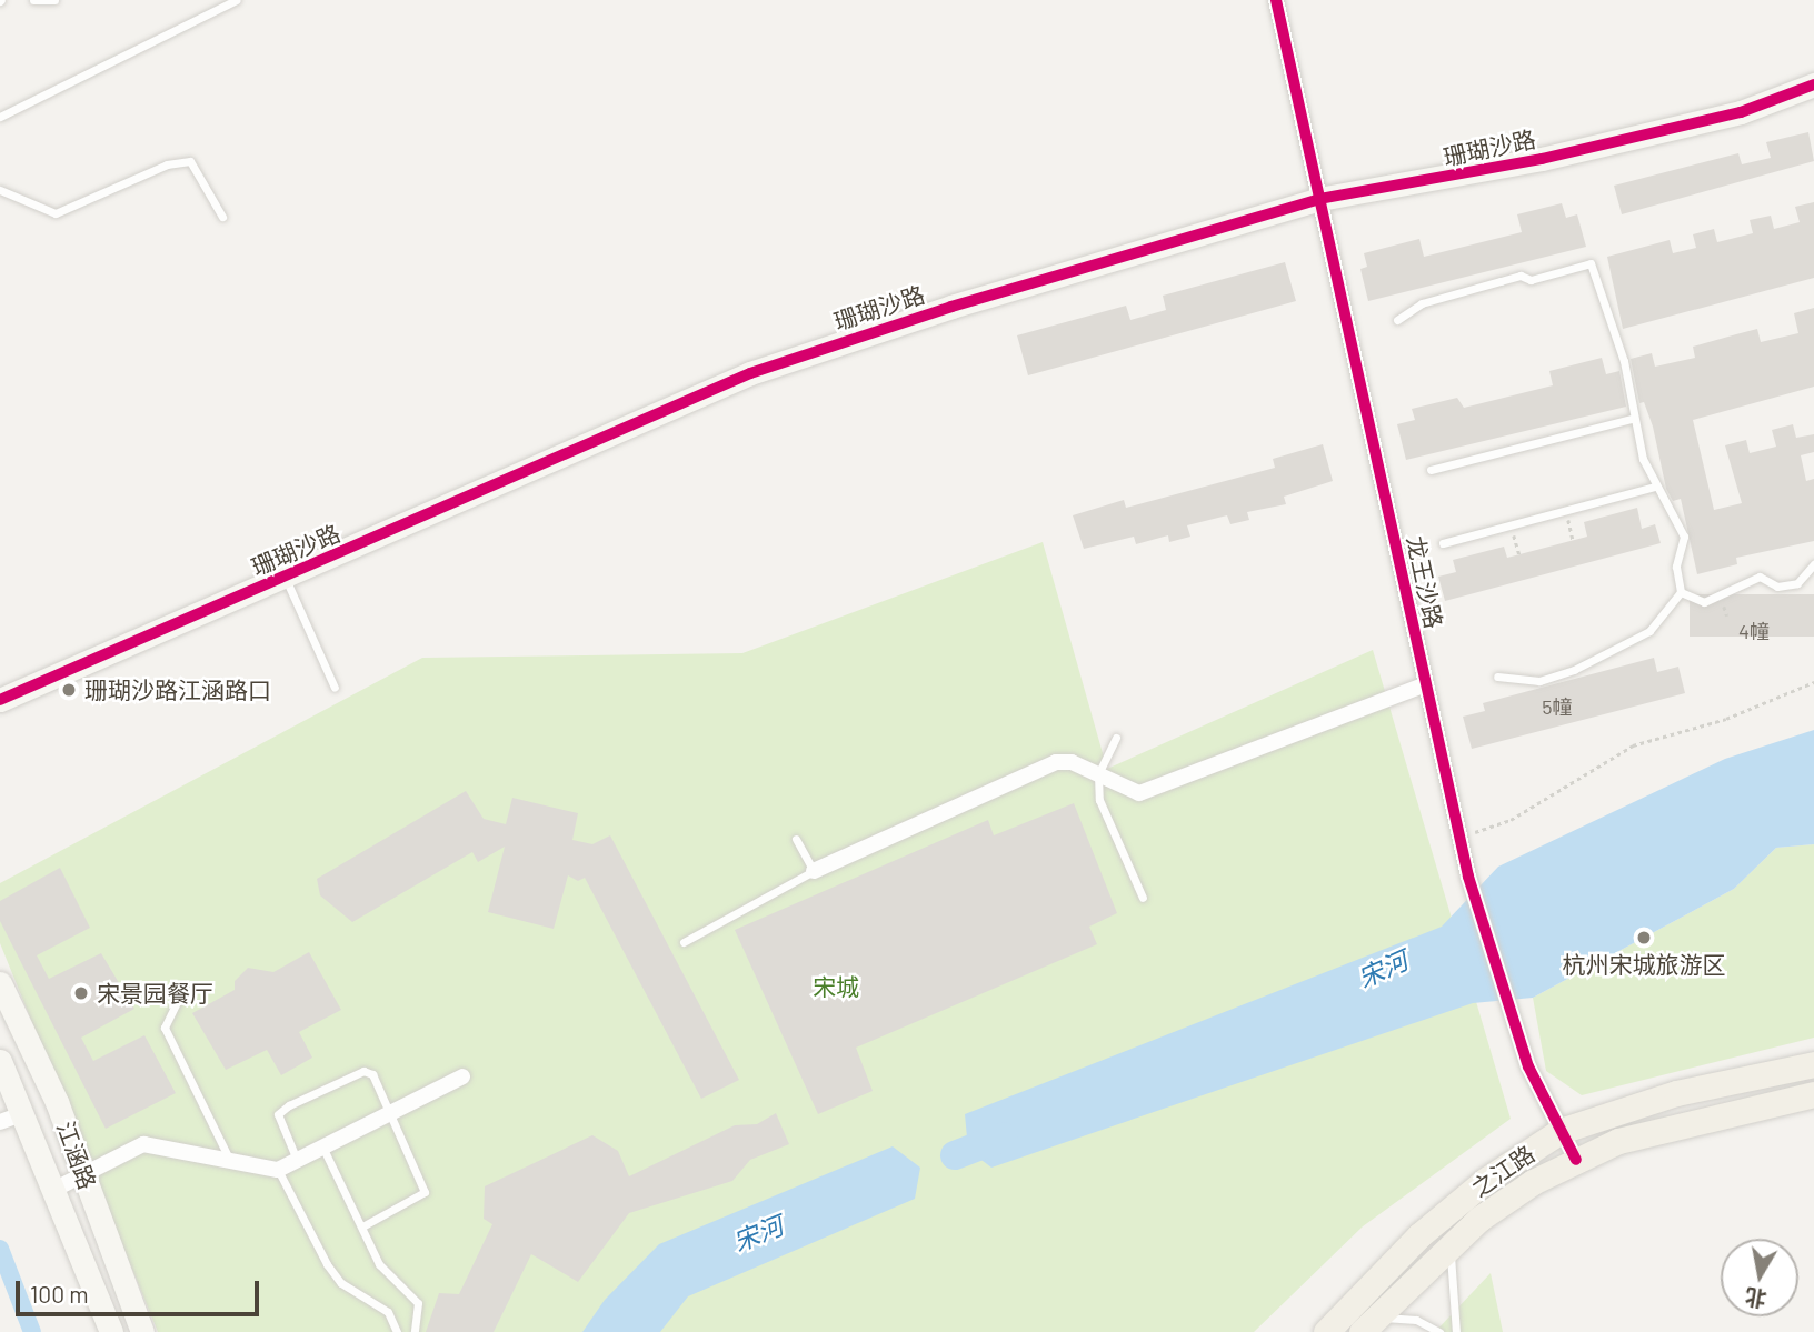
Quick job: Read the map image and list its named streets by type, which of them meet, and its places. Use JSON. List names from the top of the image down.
{
  "streets": {
    "main road": ["之江路"],
    "street": ["珊瑚沙路", "龙王沙路", "江涵路"]
  },
  "crossings": [
    ["珊瑚沙路", "龙王沙路"],
    ["龙王沙路", "之江路"]
  ],
  "water": ["宋河"],
  "parks": ["宋城"],
  "places": ["珊瑚沙路江涵路口", "杭州宋城旅游区", "宋景园餐厅"],
  "house_numbers": ["4幢", "5幢"],
  "scale_bar": "100 m",
  "north": "bottom"
}
